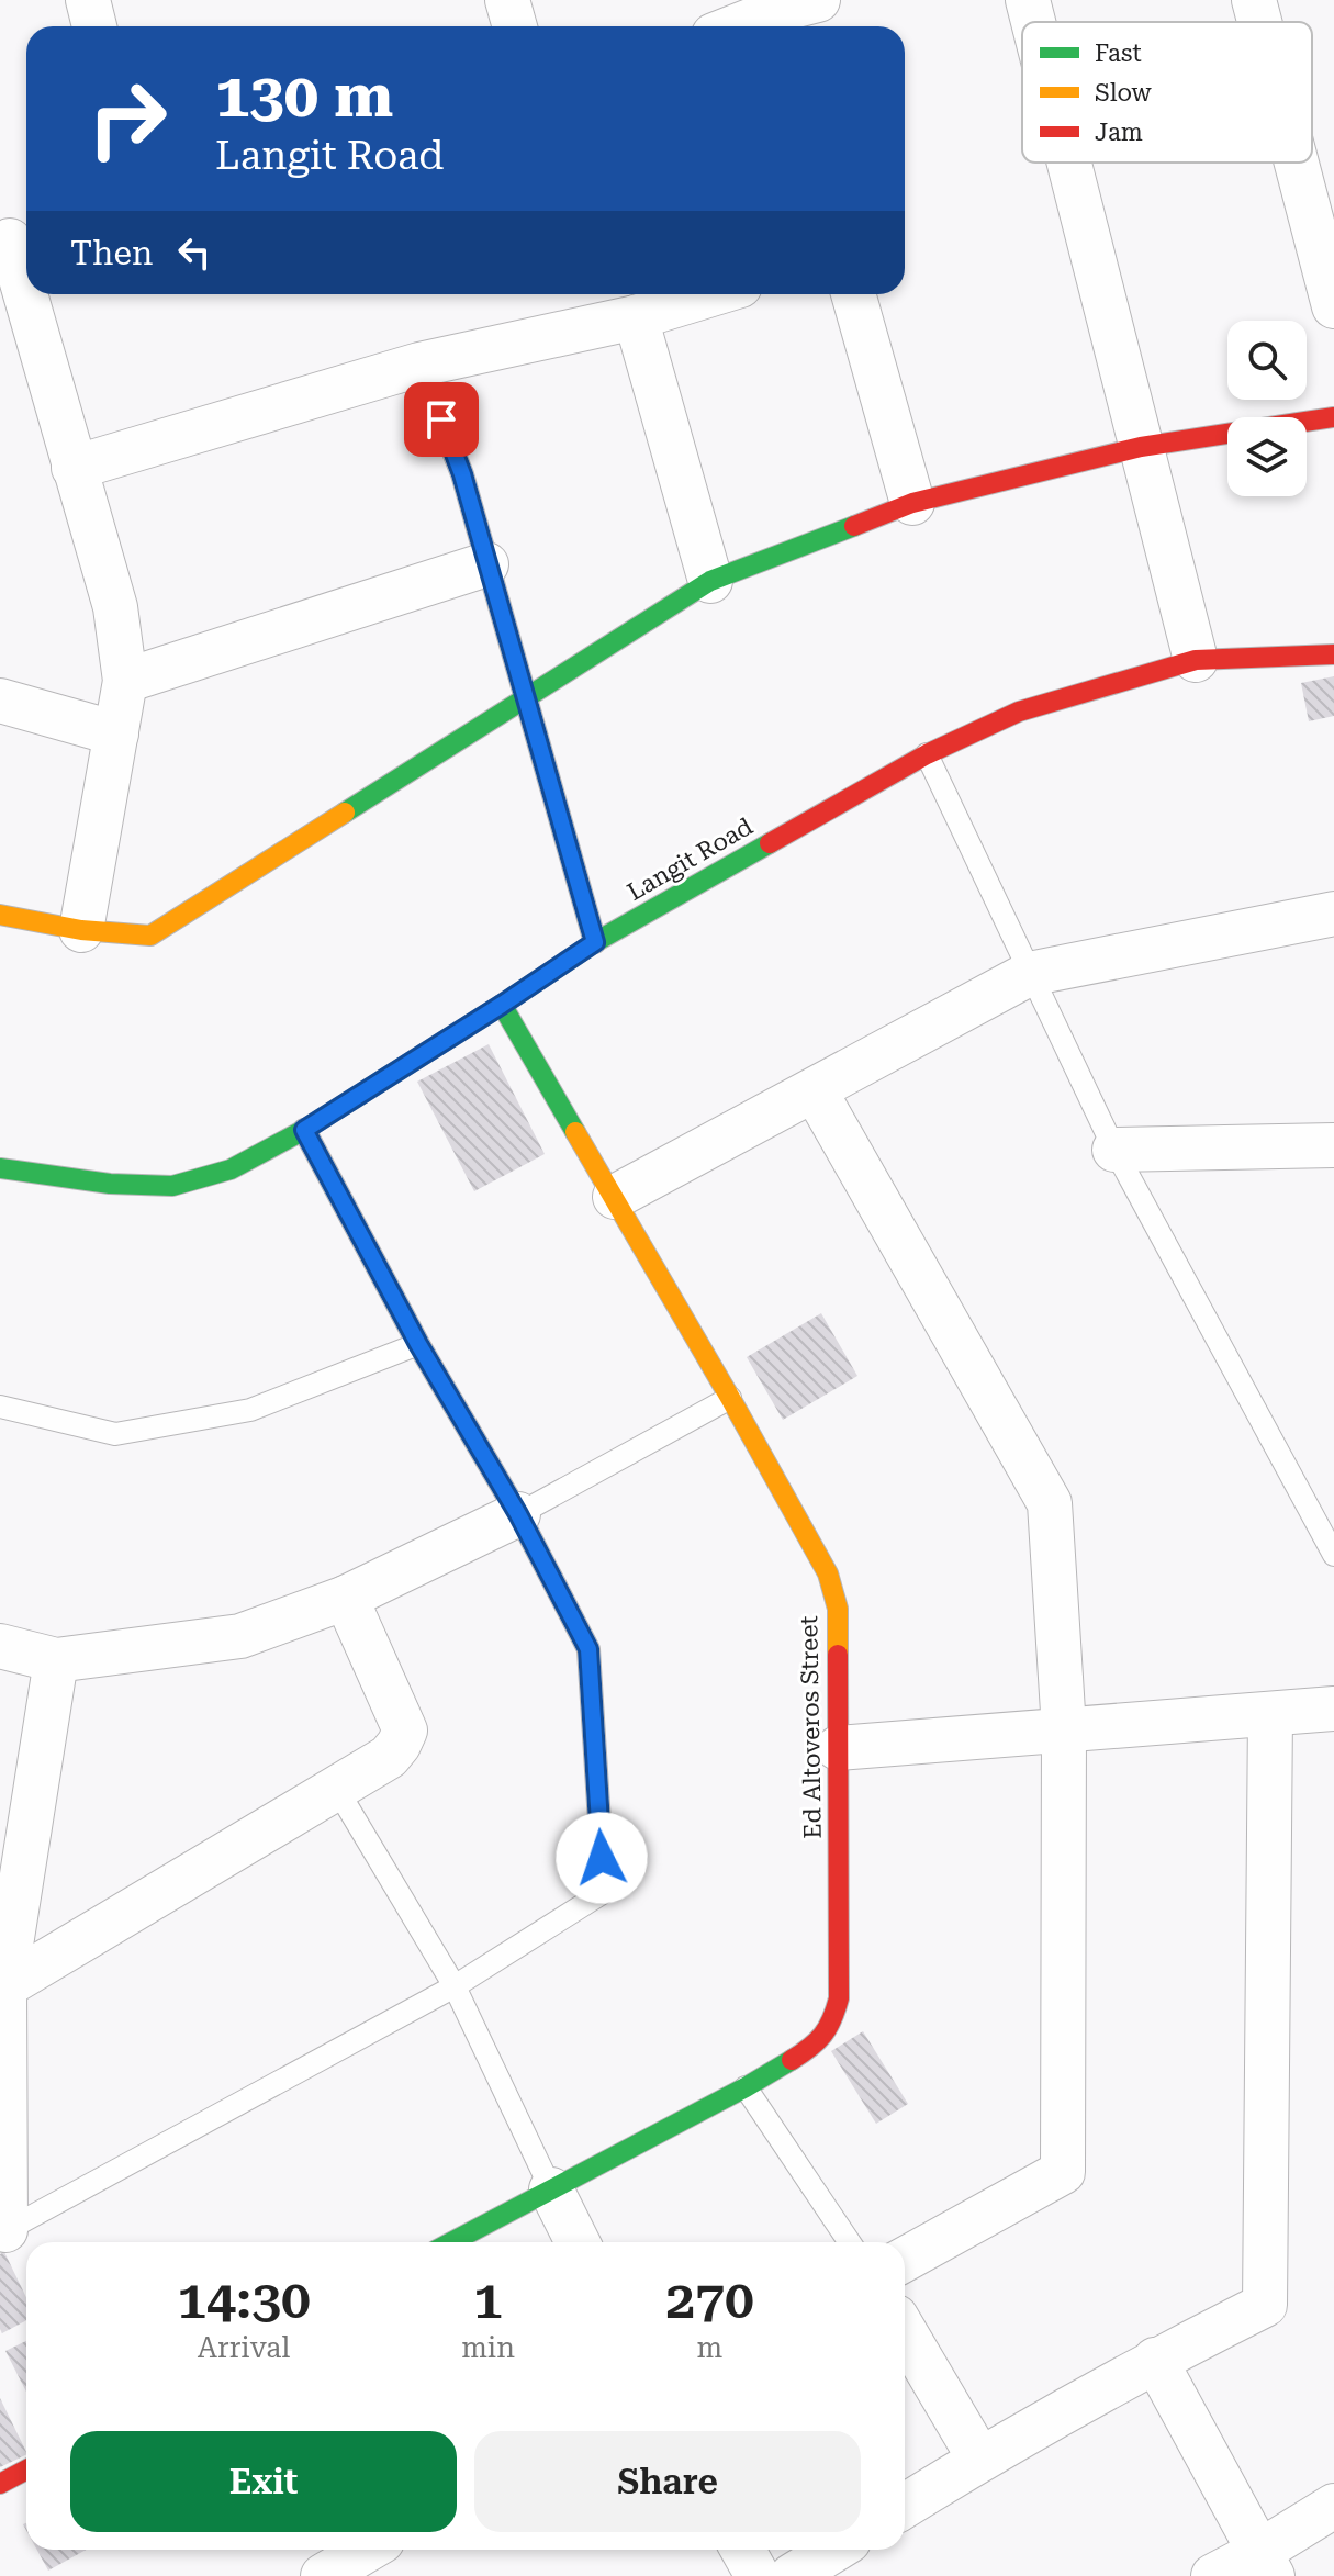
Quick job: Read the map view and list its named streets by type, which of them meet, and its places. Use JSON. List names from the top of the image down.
{
  "streets": {
    "street": ["Langit Road", "Ed Altoveros Street"]
  },
  "crossings": [
    ["Langit Road", "Ed Altoveros Street"]
  ],
  "legend": ["Fast", "Slow", "Jam"],
  "page": {
    "turn": ["130 m", "Langit Road"],
    "then": "Then",
    "eta": [
      "14:30",
      "Arrival",
      "1",
      "min",
      "270",
      "m"
    ],
    "buttons": ["Exit", "Share"]
  }
}
